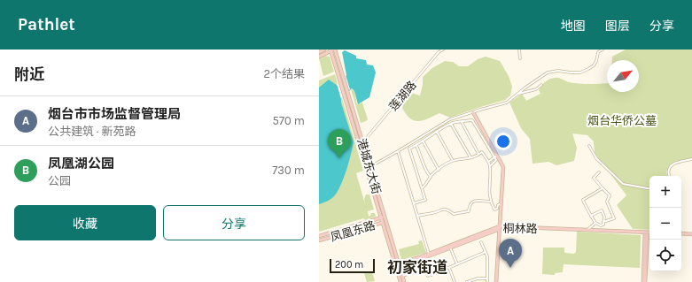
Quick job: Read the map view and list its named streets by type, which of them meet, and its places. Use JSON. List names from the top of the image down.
{
  "streets": {
    "street": [
      "莲湖路",
      "港城东大街",
      "桐林路",
      "凤凰东路"
    ]
  },
  "crossings": [
    ["莲湖路", "港城东大街"],
    ["港城东大街", "桐林路"],
    ["港城东大街", "凤凰东路"]
  ],
  "districts": ["初家街道"],
  "parks": ["烟台华侨公墓"],
  "scale_bar": "200 m",
  "north": "top right",
  "page": {
    "header": "Pathlet",
    "nav": ["地图", "图层", "分享"],
    "heading": ["附近", "2个结果"],
    "list": [
      {
        "mark": "A",
        "name": "烟台市市场监督管理局",
        "note": "公共建筑 · 新苑路",
        "value": "570 m"
      },
      {
        "mark": "B",
        "name": "凤凰湖公园",
        "note": "公园",
        "value": "730 m"
      }
    ],
    "pins": ["B", "A"],
    "map_buttons": ["+", "−"],
    "buttons": ["收藏", "分享"],
    "scale": "200 m"
  }
}
